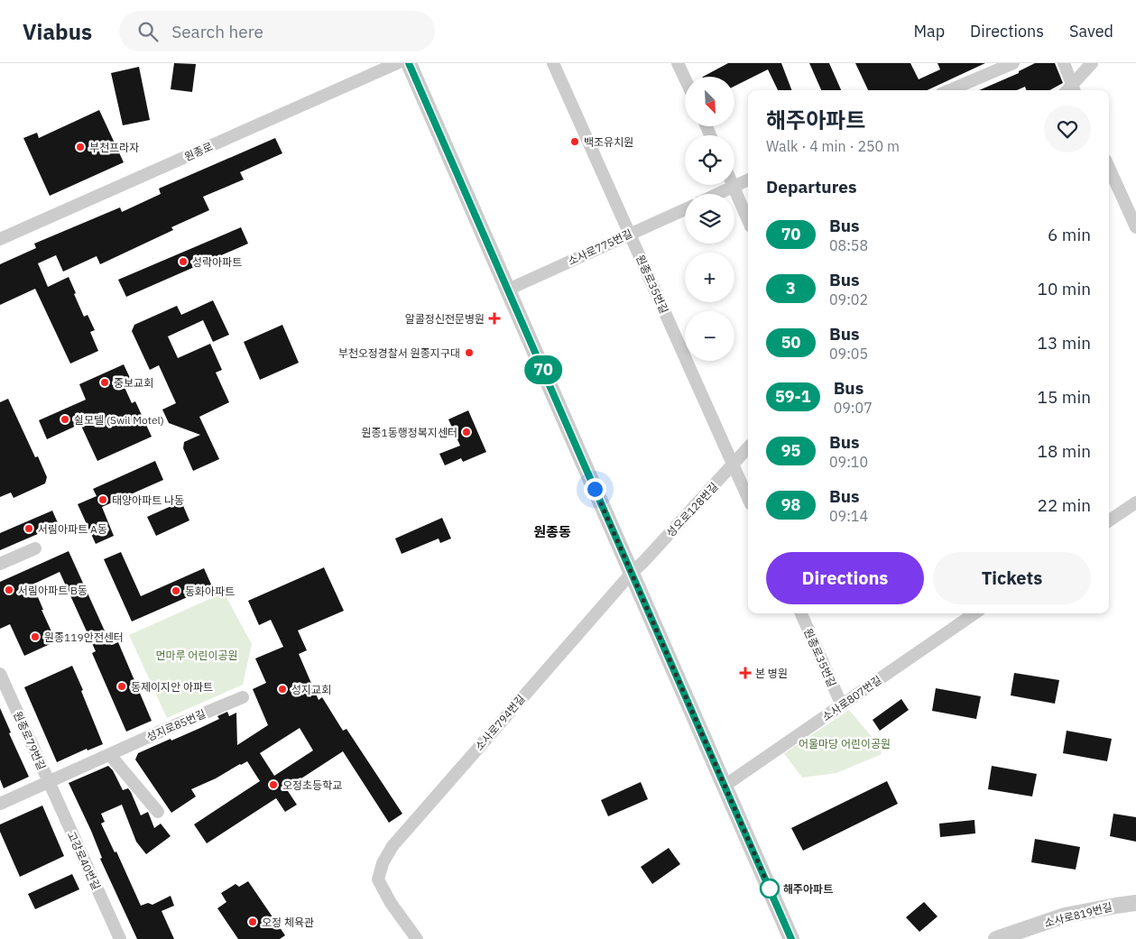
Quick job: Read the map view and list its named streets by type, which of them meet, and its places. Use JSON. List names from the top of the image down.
{
  "streets": {
    "street": [
      "원종로",
      "소사로775번길",
      "원종로35번길",
      "성오로128번길",
      "소사로807번길",
      "소사로794번길",
      "성지로85번길",
      "원종로79번길",
      "고강로40번길",
      "소사로819번길"
    ]
  },
  "crossings": [
    ["소사로775번길", "원종로35번길"],
    ["원종로35번길", "성오로128번길"],
    ["원종로35번길", "소사로807번길"],
    ["성오로128번길", "소사로794번길"],
    ["성지로85번길", "원종로79번길"],
    ["성지로85번길", "고강로40번길"],
    ["원종로79번길", "고강로40번길"]
  ],
  "districts": ["원종동"],
  "parks": ["먼마루 어린이공원", "어울마당 어린이공원"],
  "places": {
    "other": [
      "백조유치원",
      "부천프라자",
      "성락아파트",
      "부천오정경찰서 원종지구대",
      "중보교회",
      "쉴모텔 (Swil Motel)",
      "원종1동행정복지센터",
      "태양아파트 나동",
      "서림아파트 A동",
      "서림아파트 B동",
      "동화아파트",
      "원종119안전센터",
      "동제이지안 아파트",
      "성지교회",
      "오정초등학교",
      "해주아파트",
      "오정 체육관"
    ],
    "health": ["알콜정신전문병원", "본 병원"]
  },
  "lines": ["bus line 70"],
  "north": "bottom right",
  "page": {
    "header": "Viabus",
    "search": "Search here",
    "nav": ["Map", "Directions", "Saved"],
    "on_map": "70",
    "map_buttons": ["+", "−"],
    "heading": [
      ["해주아파트", "Walk · 4 min · 250 m"],
      "Departures"
    ],
    "list": [
      {
        "mark": "70",
        "name": "Bus",
        "note": "08:58",
        "value": "6 min"
      },
      {
        "mark": "3",
        "name": "Bus",
        "note": "09:02",
        "value": "10 min"
      },
      {
        "mark": "50",
        "name": "Bus",
        "note": "09:05",
        "value": "13 min"
      },
      {
        "mark": "59-1",
        "name": "Bus",
        "note": "09:07",
        "value": "15 min"
      },
      {
        "mark": "95",
        "name": "Bus",
        "note": "09:10",
        "value": "18 min"
      },
      {
        "mark": "98",
        "name": "Bus",
        "note": "09:14",
        "value": "22 min"
      }
    ],
    "buttons": ["Directions", "Tickets"]
  }
}
